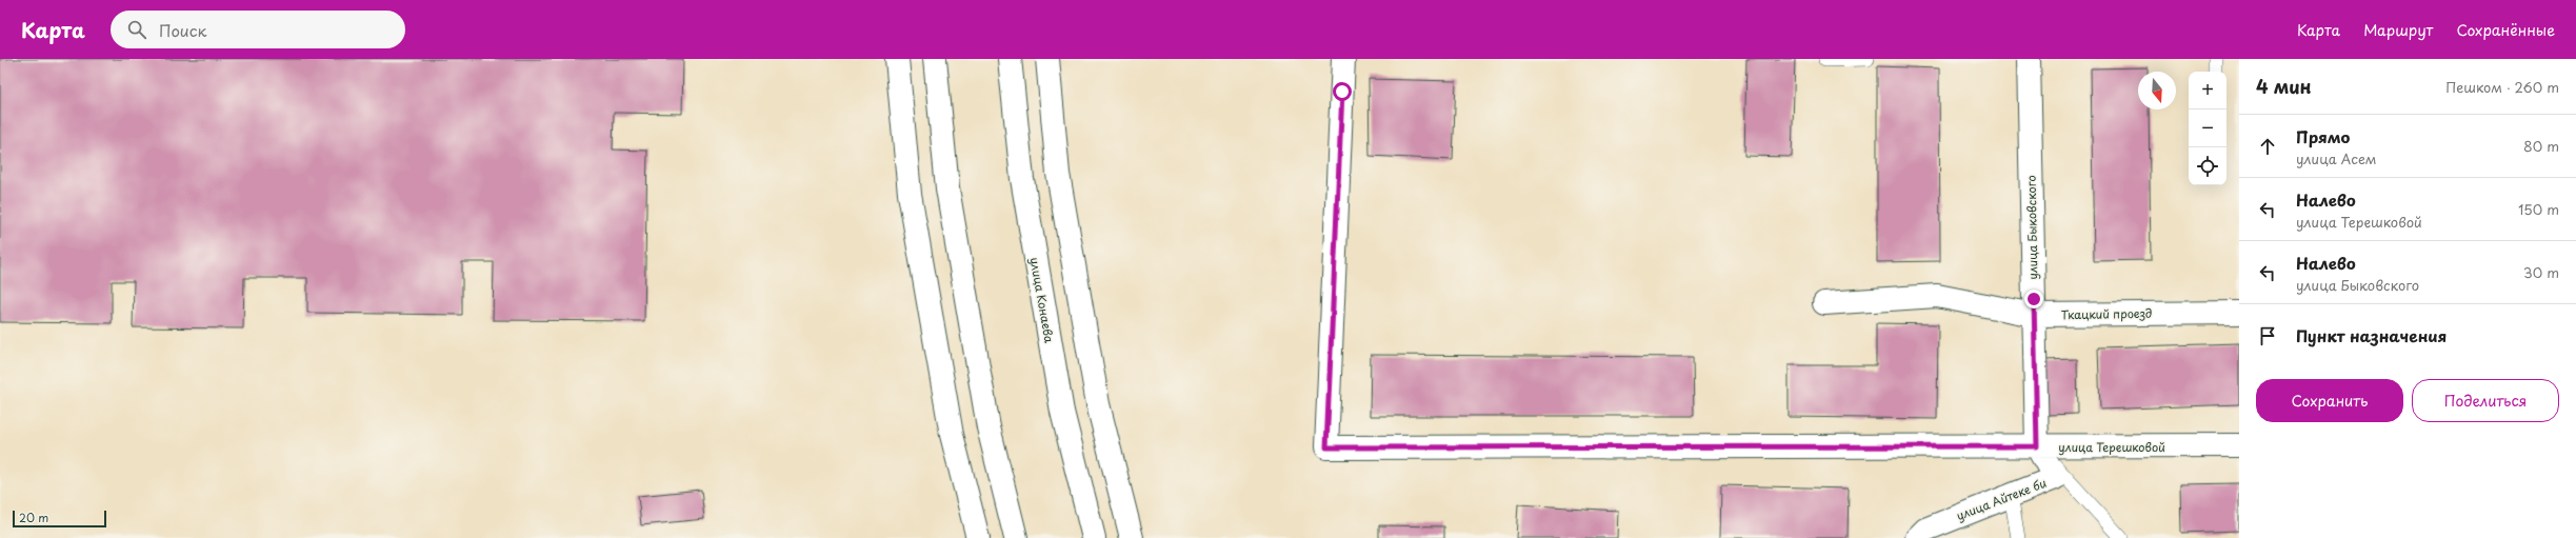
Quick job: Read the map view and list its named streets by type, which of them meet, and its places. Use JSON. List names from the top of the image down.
{
  "streets": {
    "street": [
      "улица Быковского",
      "улица Конаева",
      "Ткацкий проезд",
      "улица Терешковой",
      "улица Айтеке би"
    ]
  },
  "crossings": [
    ["улица Быковского", "Ткацкий проезд"],
    ["улица Быковского", "улица Терешковой"],
    ["улица Быковского", "улица Айтеке би"],
    ["улица Терешковой", "улица Айтеке би"]
  ],
  "scale_bar": "20 m",
  "north": "bottom",
  "page": {
    "header": "Карта",
    "search": "Поиск",
    "nav": ["Карта", "Маршрут", "Сохранённые"],
    "heading": ["4 мин", "Пешком · 260 m"],
    "map_buttons": ["+", "−"],
    "list": [
      ["Прямо", "улица Асем", "80 m"],
      ["Налево", "улица Терешковой", "150 m"],
      ["Налево", "улица Быковского", "30 m"],
      "Пункт назначения"
    ],
    "buttons": ["Сохранить", "Поделиться"],
    "scale": "20 m"
  }
}
